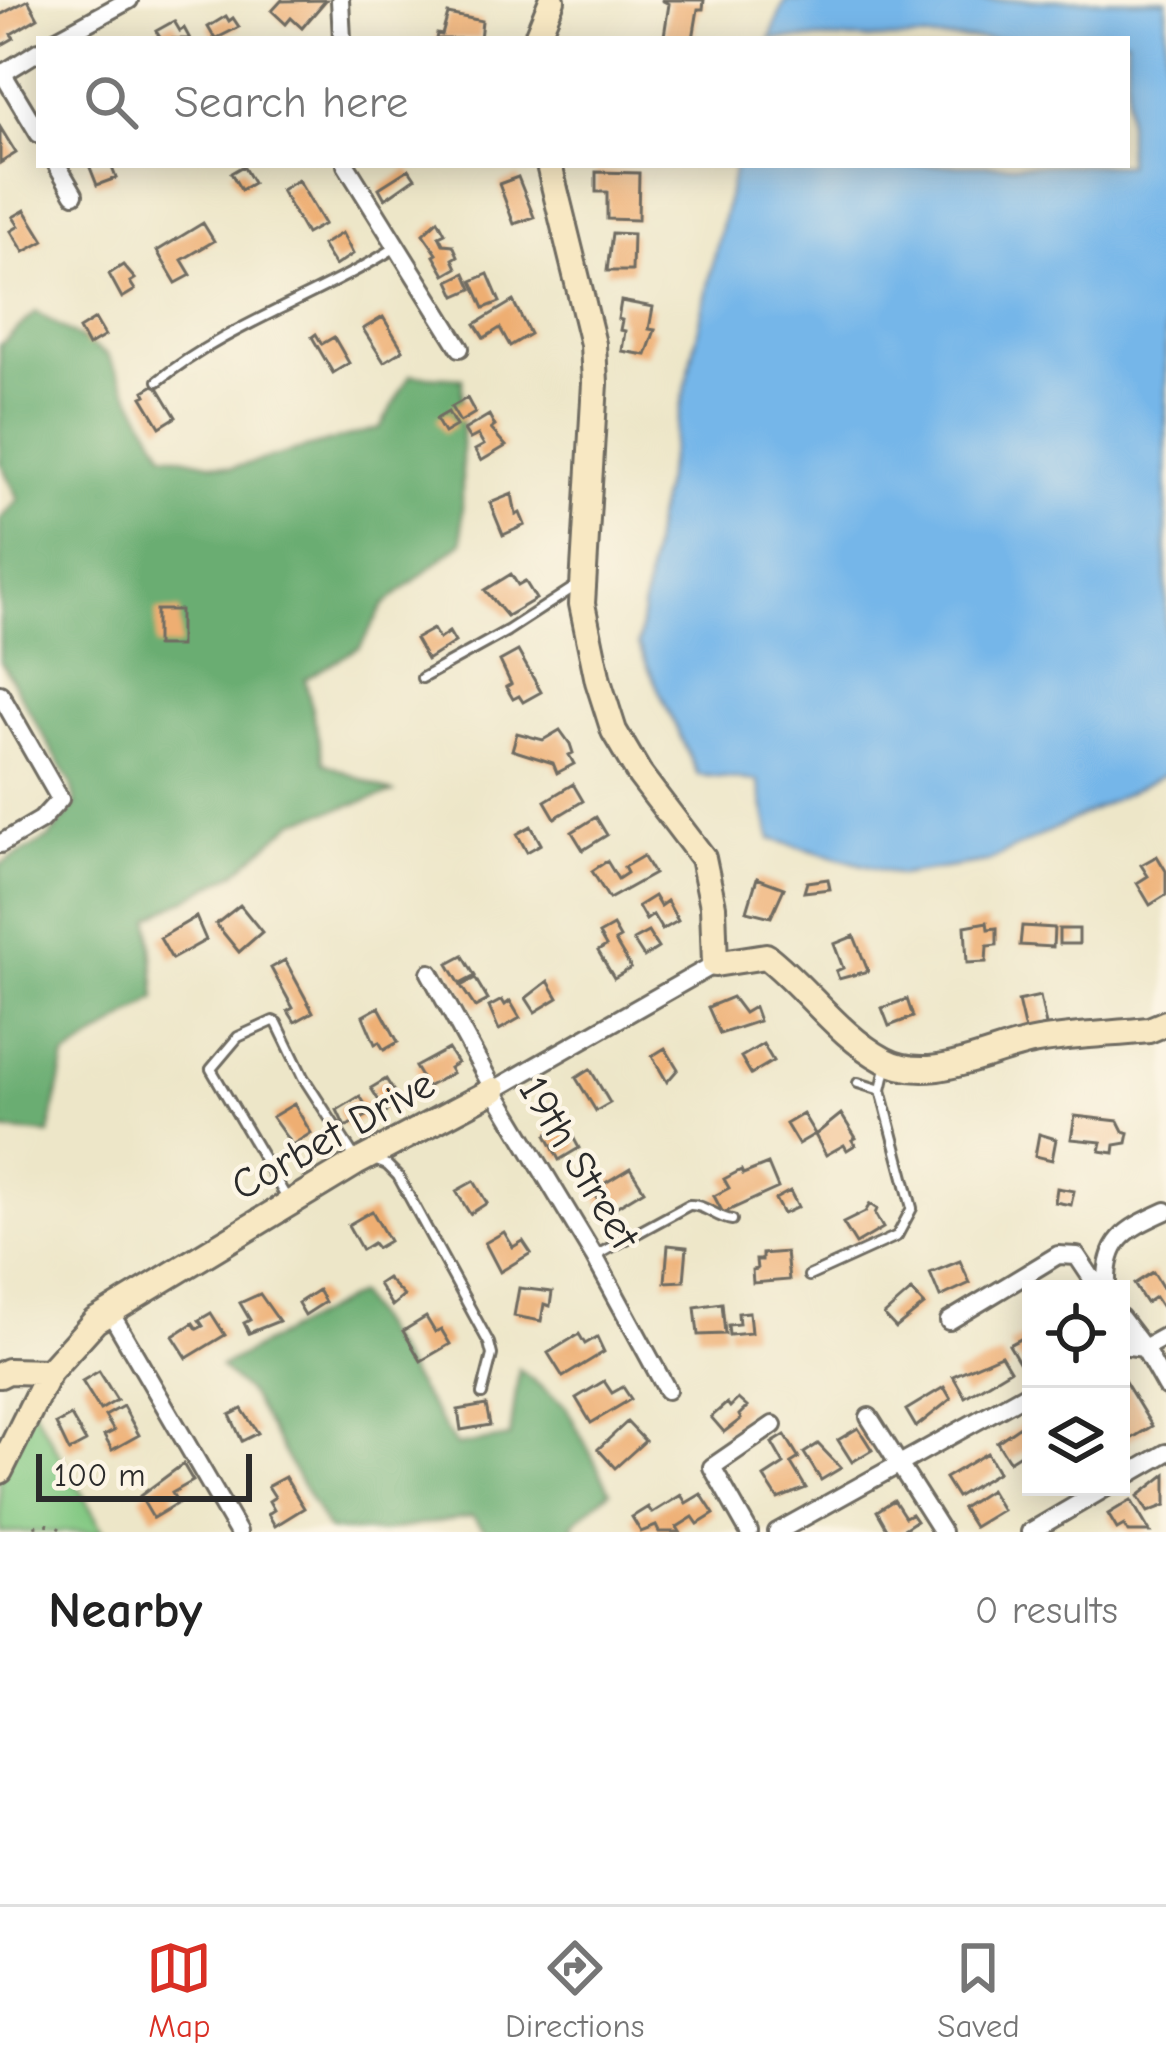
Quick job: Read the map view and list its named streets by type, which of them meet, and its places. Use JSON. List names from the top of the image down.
{
  "streets": {
    "street": ["Corbet Drive", "19th Street"]
  },
  "crossings": [
    ["Corbet Drive", "19th Street"]
  ],
  "scale_bar": "100 m",
  "page": {
    "search": "Search here",
    "scale": "100 m",
    "heading": ["Nearby", "0 results"],
    "nav": ["Map", "Directions", "Saved"]
  }
}
